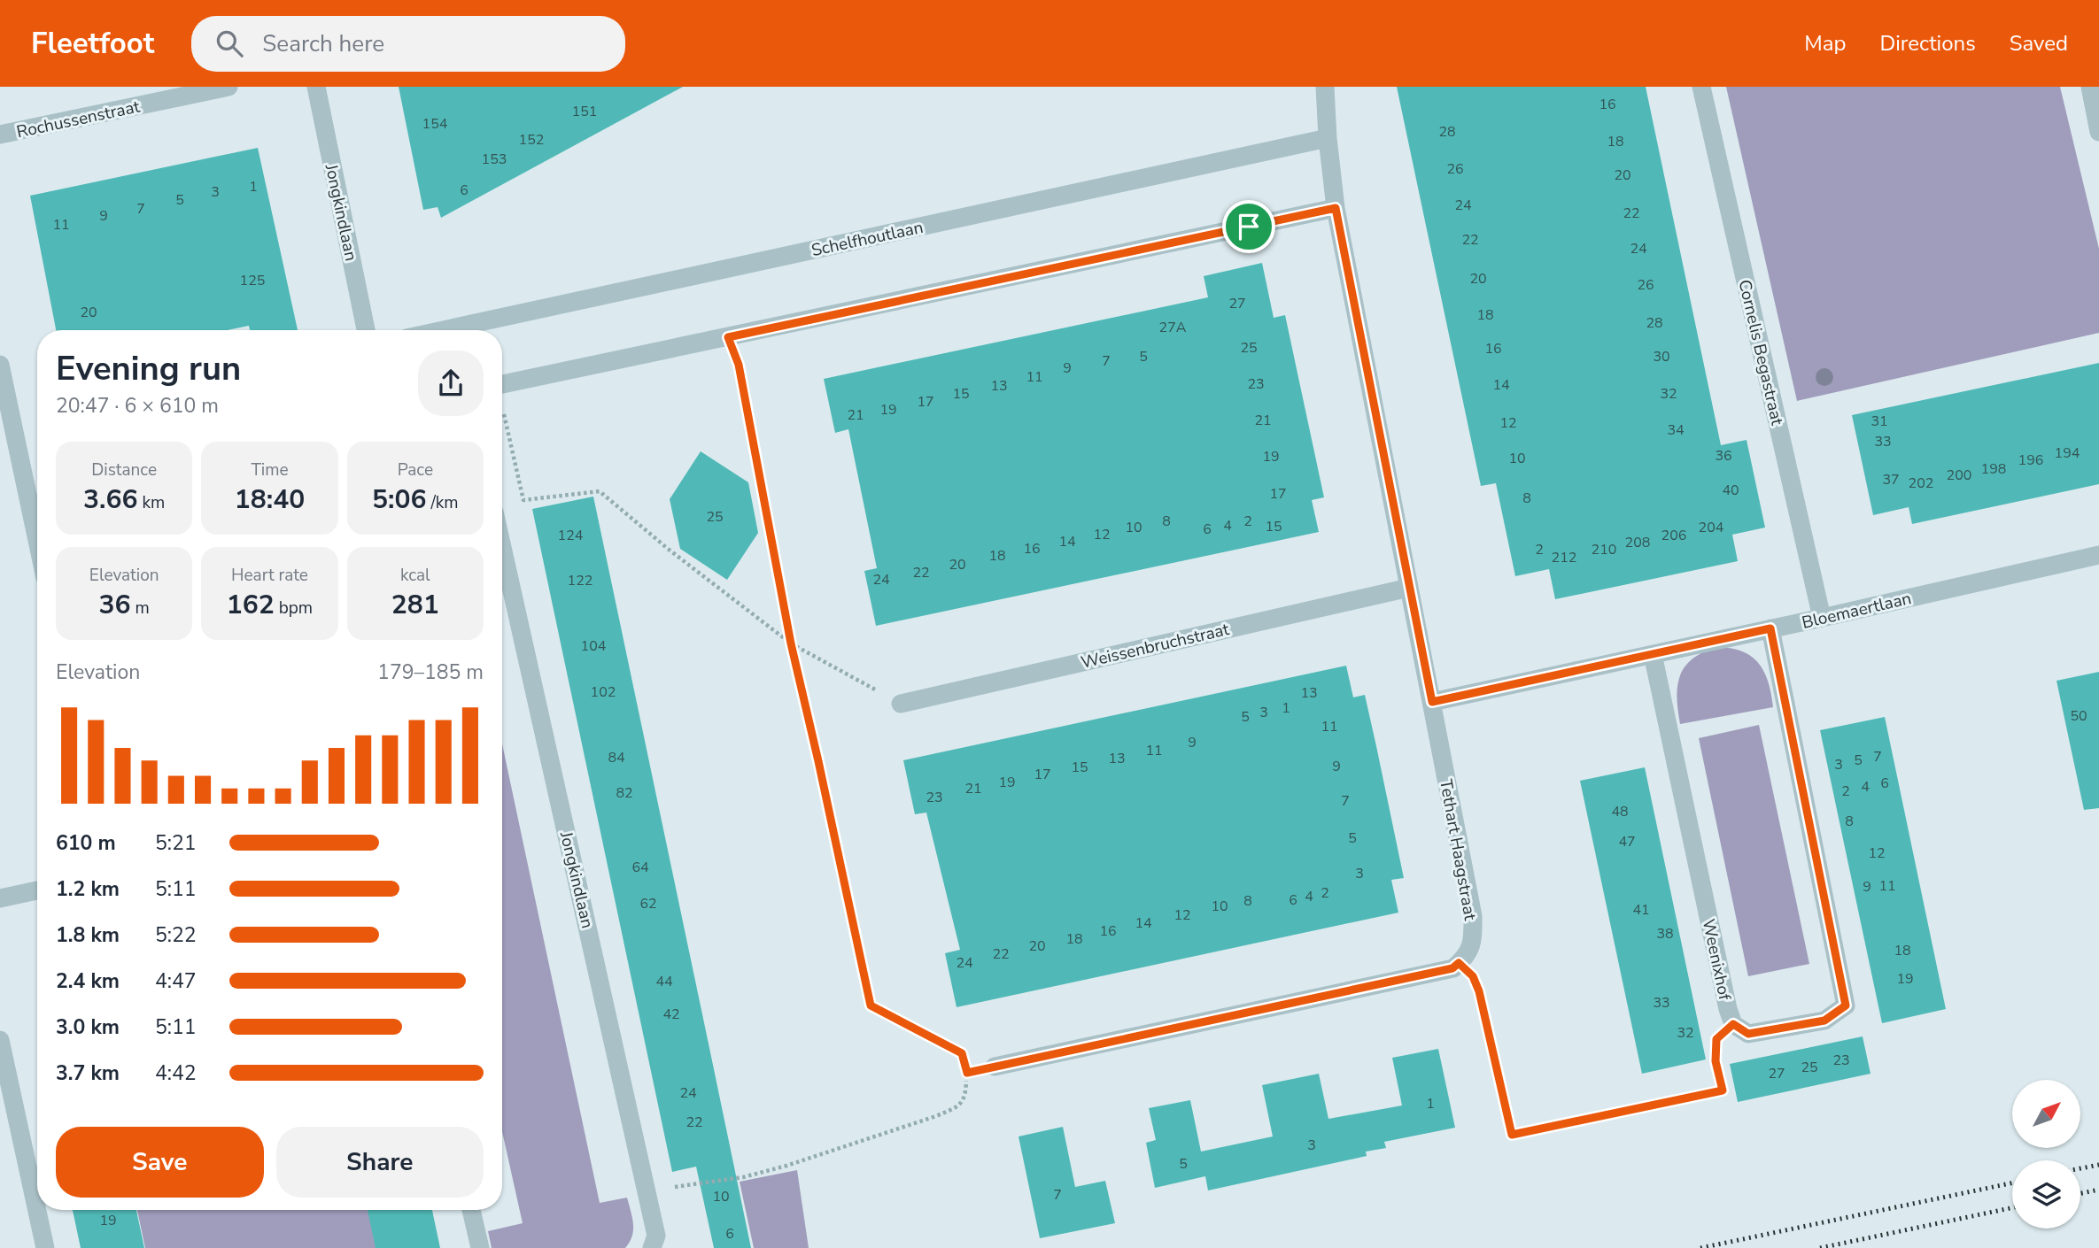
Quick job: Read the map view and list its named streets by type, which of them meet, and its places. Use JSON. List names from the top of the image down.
{
  "streets": {
    "street": [
      "Rochussenstraat",
      "Jongkindlaan",
      "Schelfhoutlaan",
      "Cornelis Begastraat",
      "Bloemaertlaan",
      "Weissenbruchstraat",
      "Tethart Haagstraat",
      "Weenixhof"
    ]
  },
  "crossings": [
    ["Schelfhoutlaan", "Tethart Haagstraat"],
    ["Cornelis Begastraat", "Bloemaertlaan"],
    ["Bloemaertlaan", "Tethart Haagstraat"],
    ["Bloemaertlaan", "Weenixhof"],
    ["Weissenbruchstraat", "Tethart Haagstraat"]
  ],
  "house_numbers": [
    "16",
    "151",
    "154",
    "28",
    "152",
    "18",
    "153",
    "26",
    "20",
    "1",
    "6",
    "3",
    "5",
    "24",
    "7",
    "22",
    "9",
    "11",
    "22",
    "24",
    "20",
    "125",
    "26",
    "27",
    "20",
    "18",
    "28",
    "27A",
    "25",
    "16",
    "5",
    "30",
    "7",
    "9",
    "11",
    "23",
    "14",
    "13",
    "15",
    "32",
    "17",
    "19",
    "21",
    "21",
    "31",
    "12",
    "34",
    "33",
    "194",
    "36",
    "19",
    "10",
    "196",
    "198",
    "200",
    "37",
    "202",
    "40",
    "17",
    "8",
    "25",
    "8",
    "2",
    "4",
    "15",
    "10",
    "204",
    "6",
    "12",
    "124",
    "206",
    "14",
    "208",
    "16",
    "2",
    "210",
    "18",
    "212",
    "20",
    "22",
    "24",
    "122",
    "104",
    "102",
    "13",
    "1",
    "3",
    "50",
    "5",
    "11",
    "9",
    "11",
    "7",
    "84",
    "13",
    "5",
    "3",
    "9",
    "15",
    "17",
    "19",
    "6",
    "4",
    "21",
    "2",
    "82",
    "23",
    "7",
    "48",
    "8",
    "5",
    "47",
    "12",
    "64",
    "3",
    "11",
    "9",
    "2",
    "4",
    "6",
    "8",
    "62",
    "10",
    "41",
    "12",
    "14",
    "16",
    "38",
    "18",
    "20",
    "18",
    "22",
    "24",
    "19",
    "44",
    "33",
    "42",
    "32",
    "23",
    "25",
    "27",
    "24",
    "1",
    "22",
    "3",
    "5",
    "7",
    "10",
    "19",
    "6"
  ],
  "north": "top right",
  "page": {
    "header": "Fleetfoot",
    "search": "Search here",
    "nav": ["Map", "Directions", "Saved"],
    "heading": ["Evening run", "20:47 · 6 × 610 m"],
    "stats": [
      ["Distance", "3.66 km"],
      ["Time", "18:40"],
      ["Pace", "5:06 /km"],
      ["Elevation", "36 m"],
      ["Heart rate", "162 bpm"],
      ["kcal", "281"]
    ],
    "chart": ["Elevation", "179–185 m"],
    "list": [
      {
        "name": "610 m",
        "note": "5:21"
      },
      {
        "name": "1.2 km",
        "note": "5:11"
      },
      {
        "name": "1.8 km",
        "note": "5:22"
      },
      {
        "name": "2.4 km",
        "note": "4:47"
      },
      {
        "name": "3.0 km",
        "note": "5:11"
      },
      {
        "name": "3.7 km",
        "note": "4:42"
      }
    ],
    "buttons": ["Save", "Share"]
  }
}
